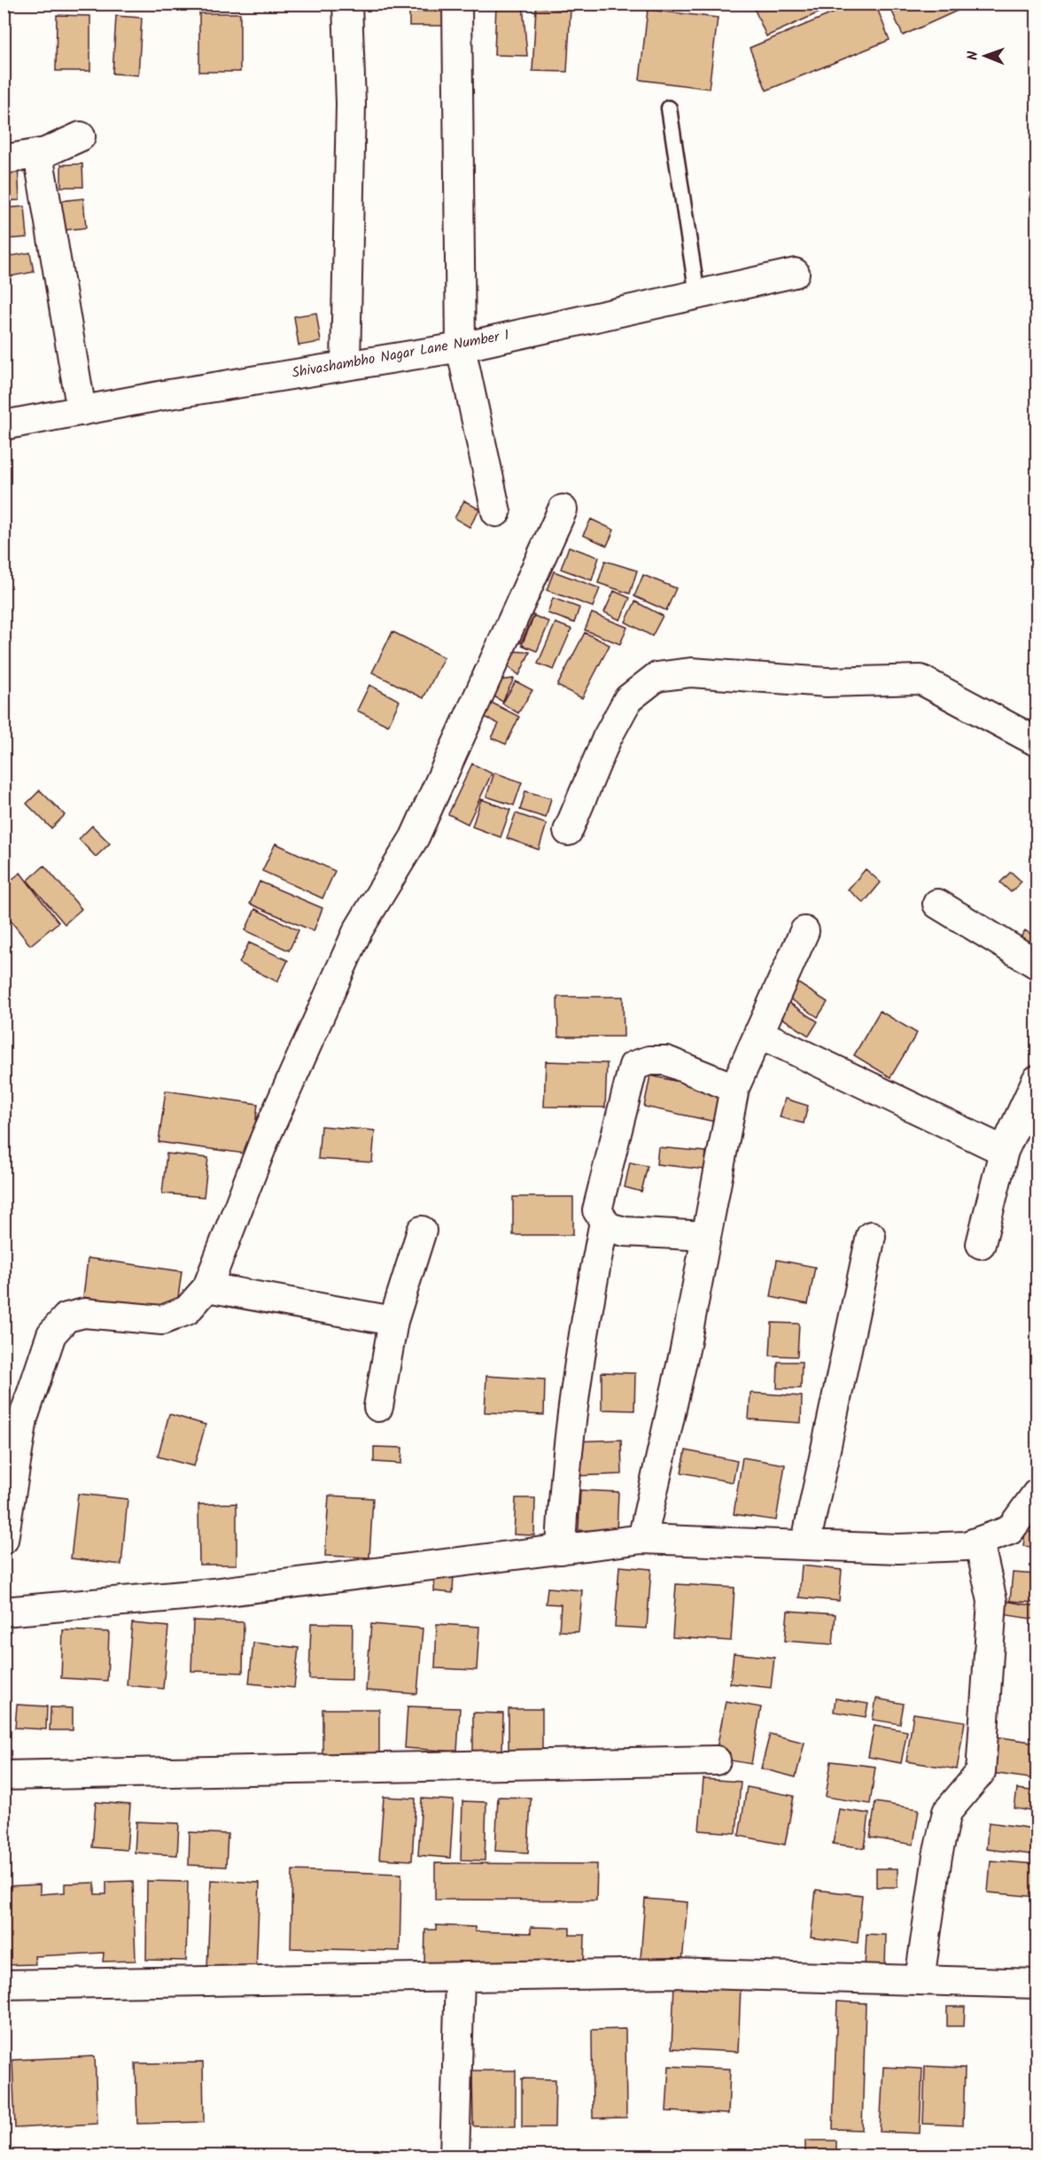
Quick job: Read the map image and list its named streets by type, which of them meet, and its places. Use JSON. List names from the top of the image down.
{
  "streets": {
    "street": ["Shivashambho Nagar Lane Number 1"]
  },
  "north": "left"
}
